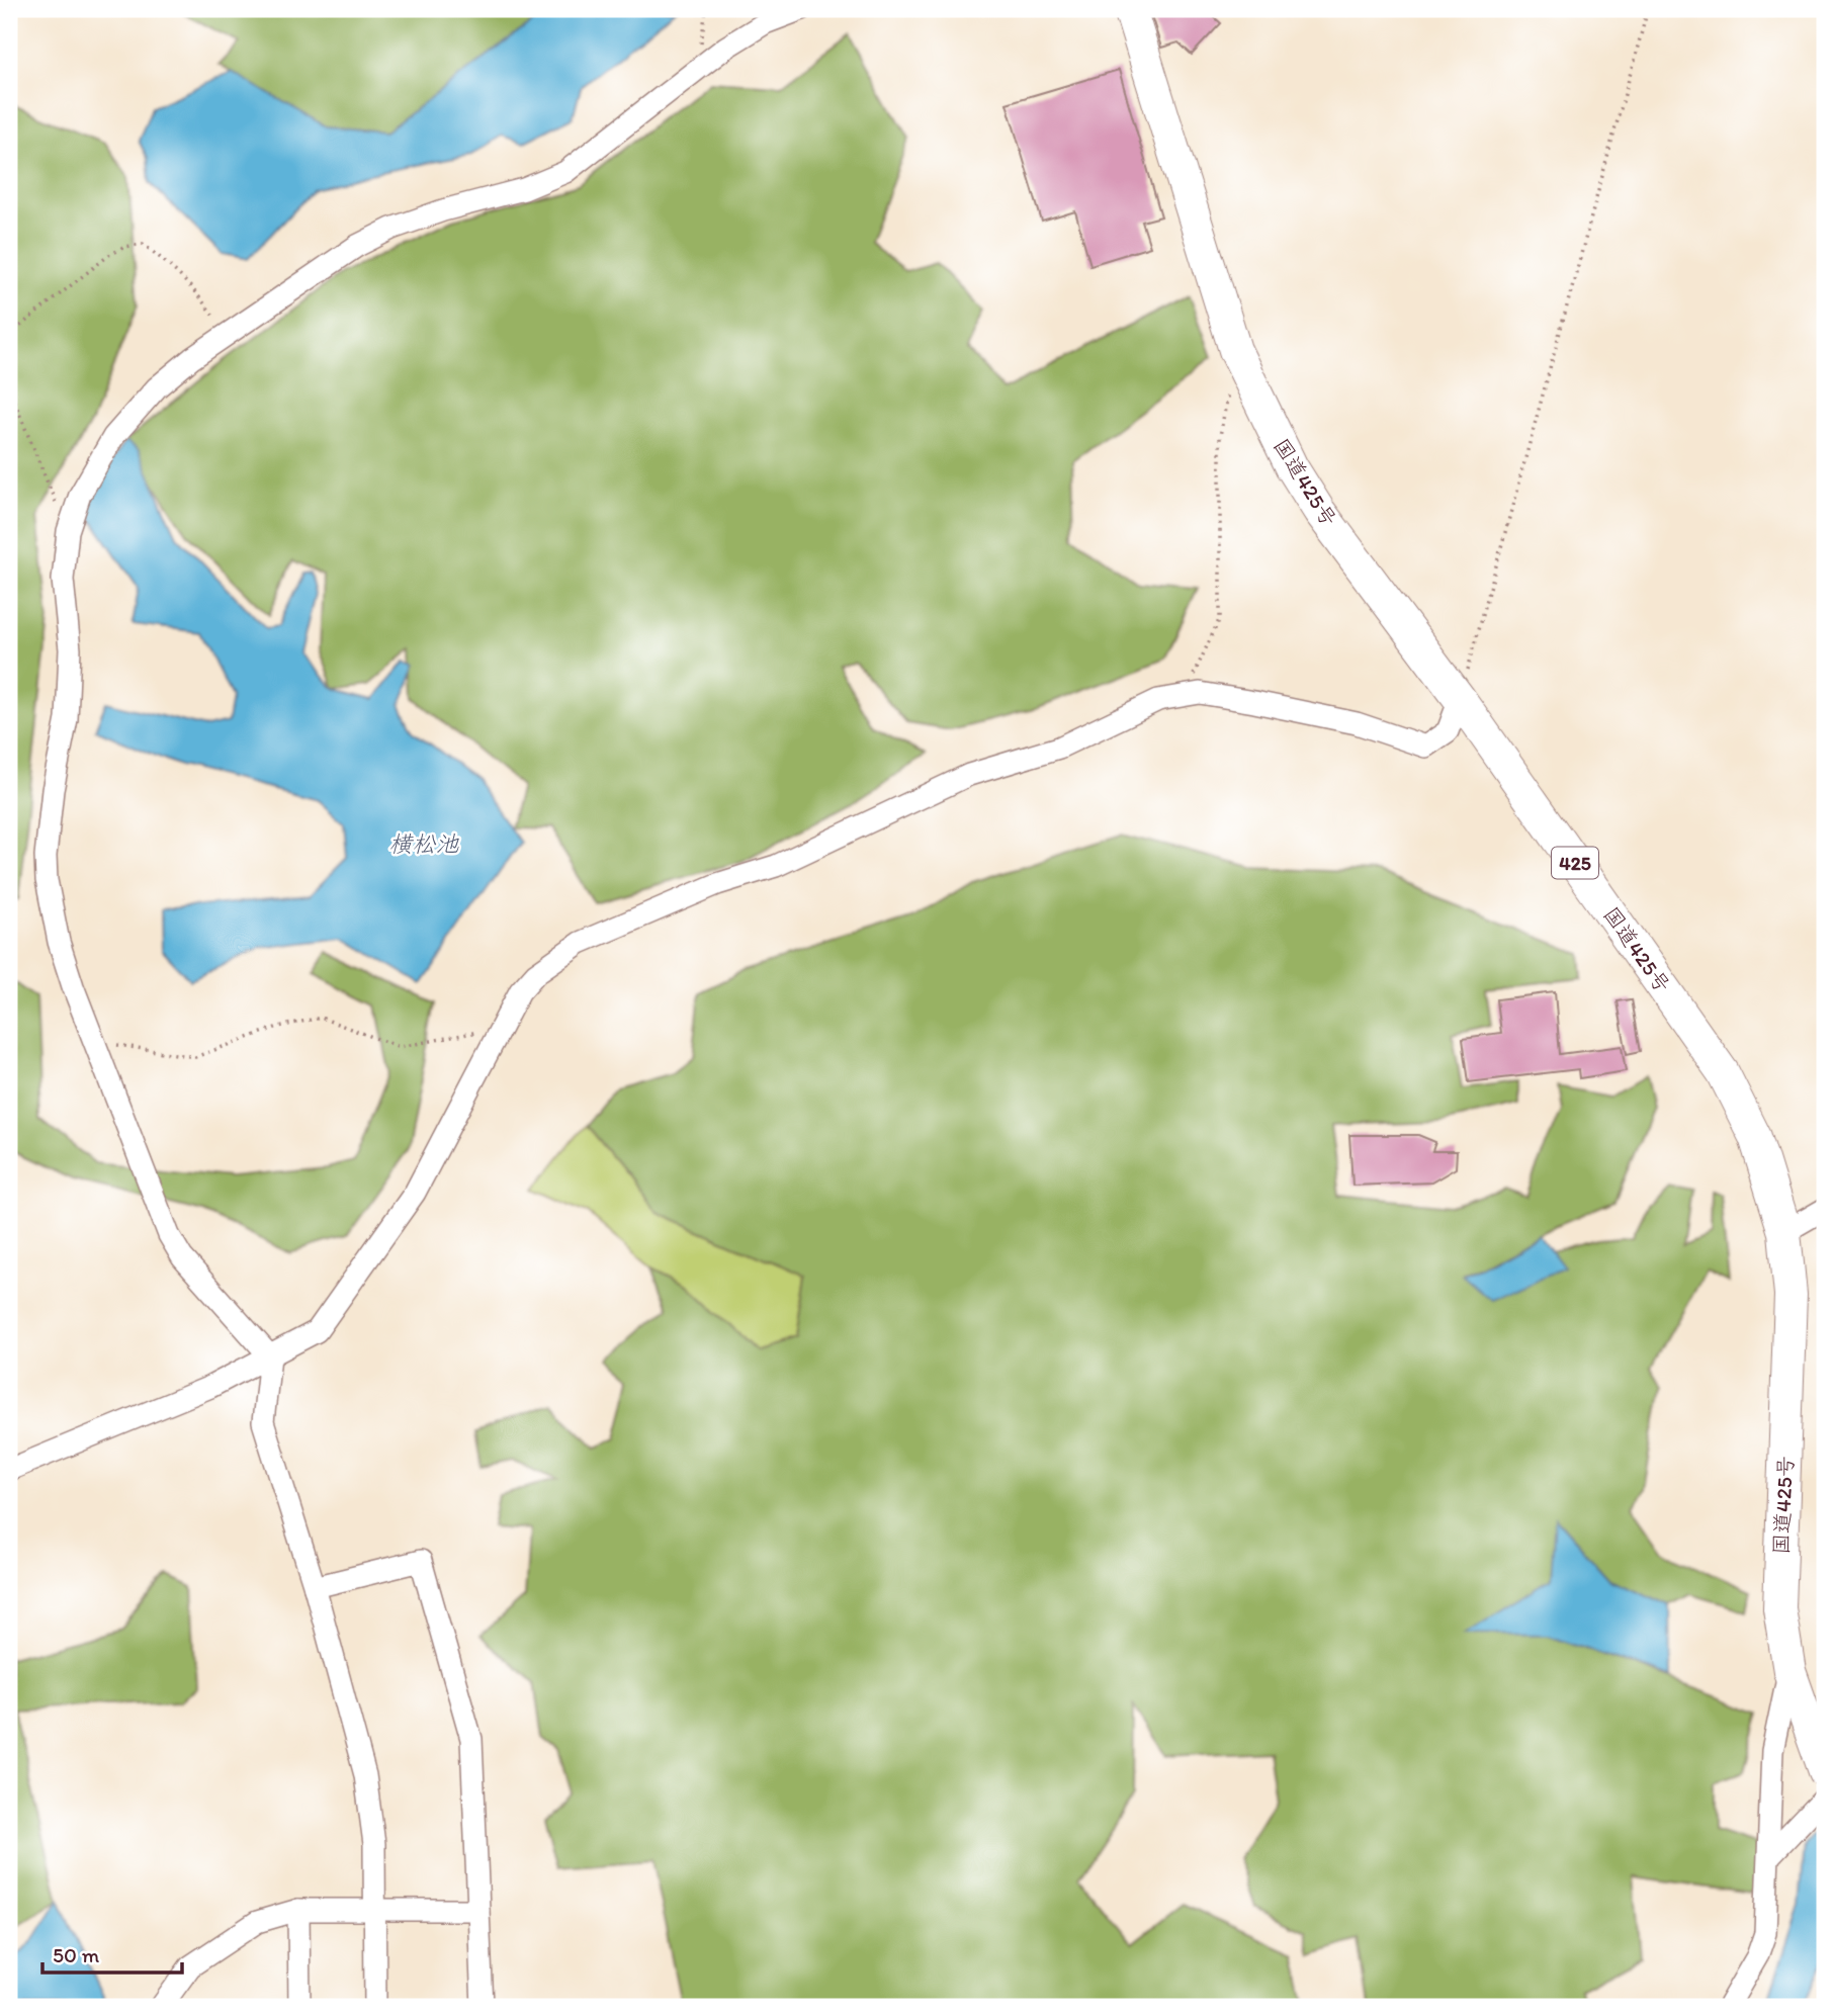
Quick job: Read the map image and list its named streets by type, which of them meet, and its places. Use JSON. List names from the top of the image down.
{
  "streets": {
    "highway": ["国道425号", "425"]
  },
  "water": ["横松池"],
  "scale_bar": "50 m"
}
